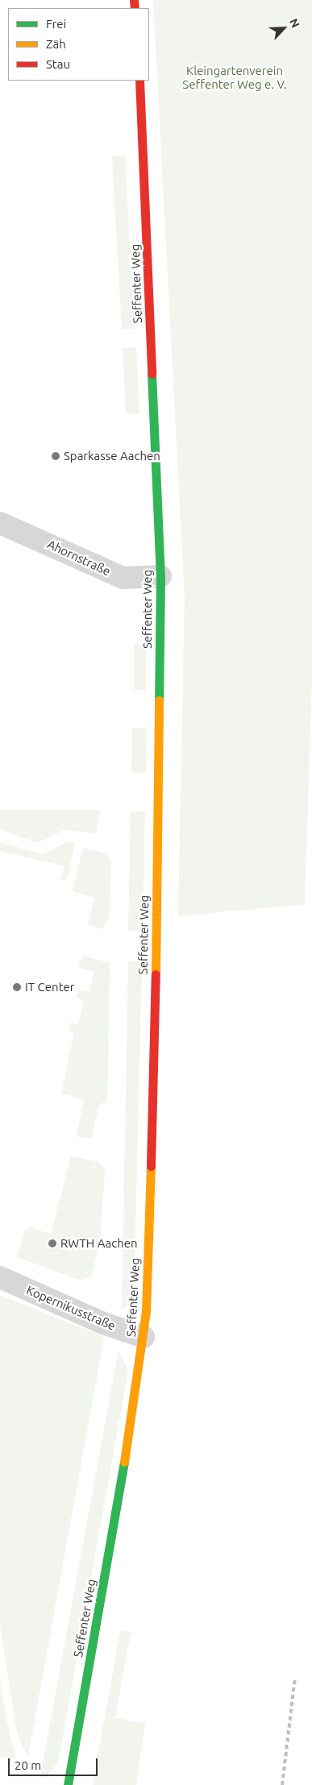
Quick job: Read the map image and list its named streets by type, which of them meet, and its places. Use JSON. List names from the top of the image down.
{
  "streets": {
    "street": ["Seffenter Weg", "Ahornstraße", "Kopernikusstraße"]
  },
  "crossings": [
    ["Seffenter Weg", "Ahornstraße"],
    ["Seffenter Weg", "Kopernikusstraße"]
  ],
  "parks": ["Kleingartenverein Seffenter Weg e. V."],
  "places": ["Sparkasse Aachen", "IT Center", "RWTH Aachen"],
  "legend": ["Frei", "Zäh", "Stau"],
  "scale_bar": "20 m",
  "north": "top right"
}
